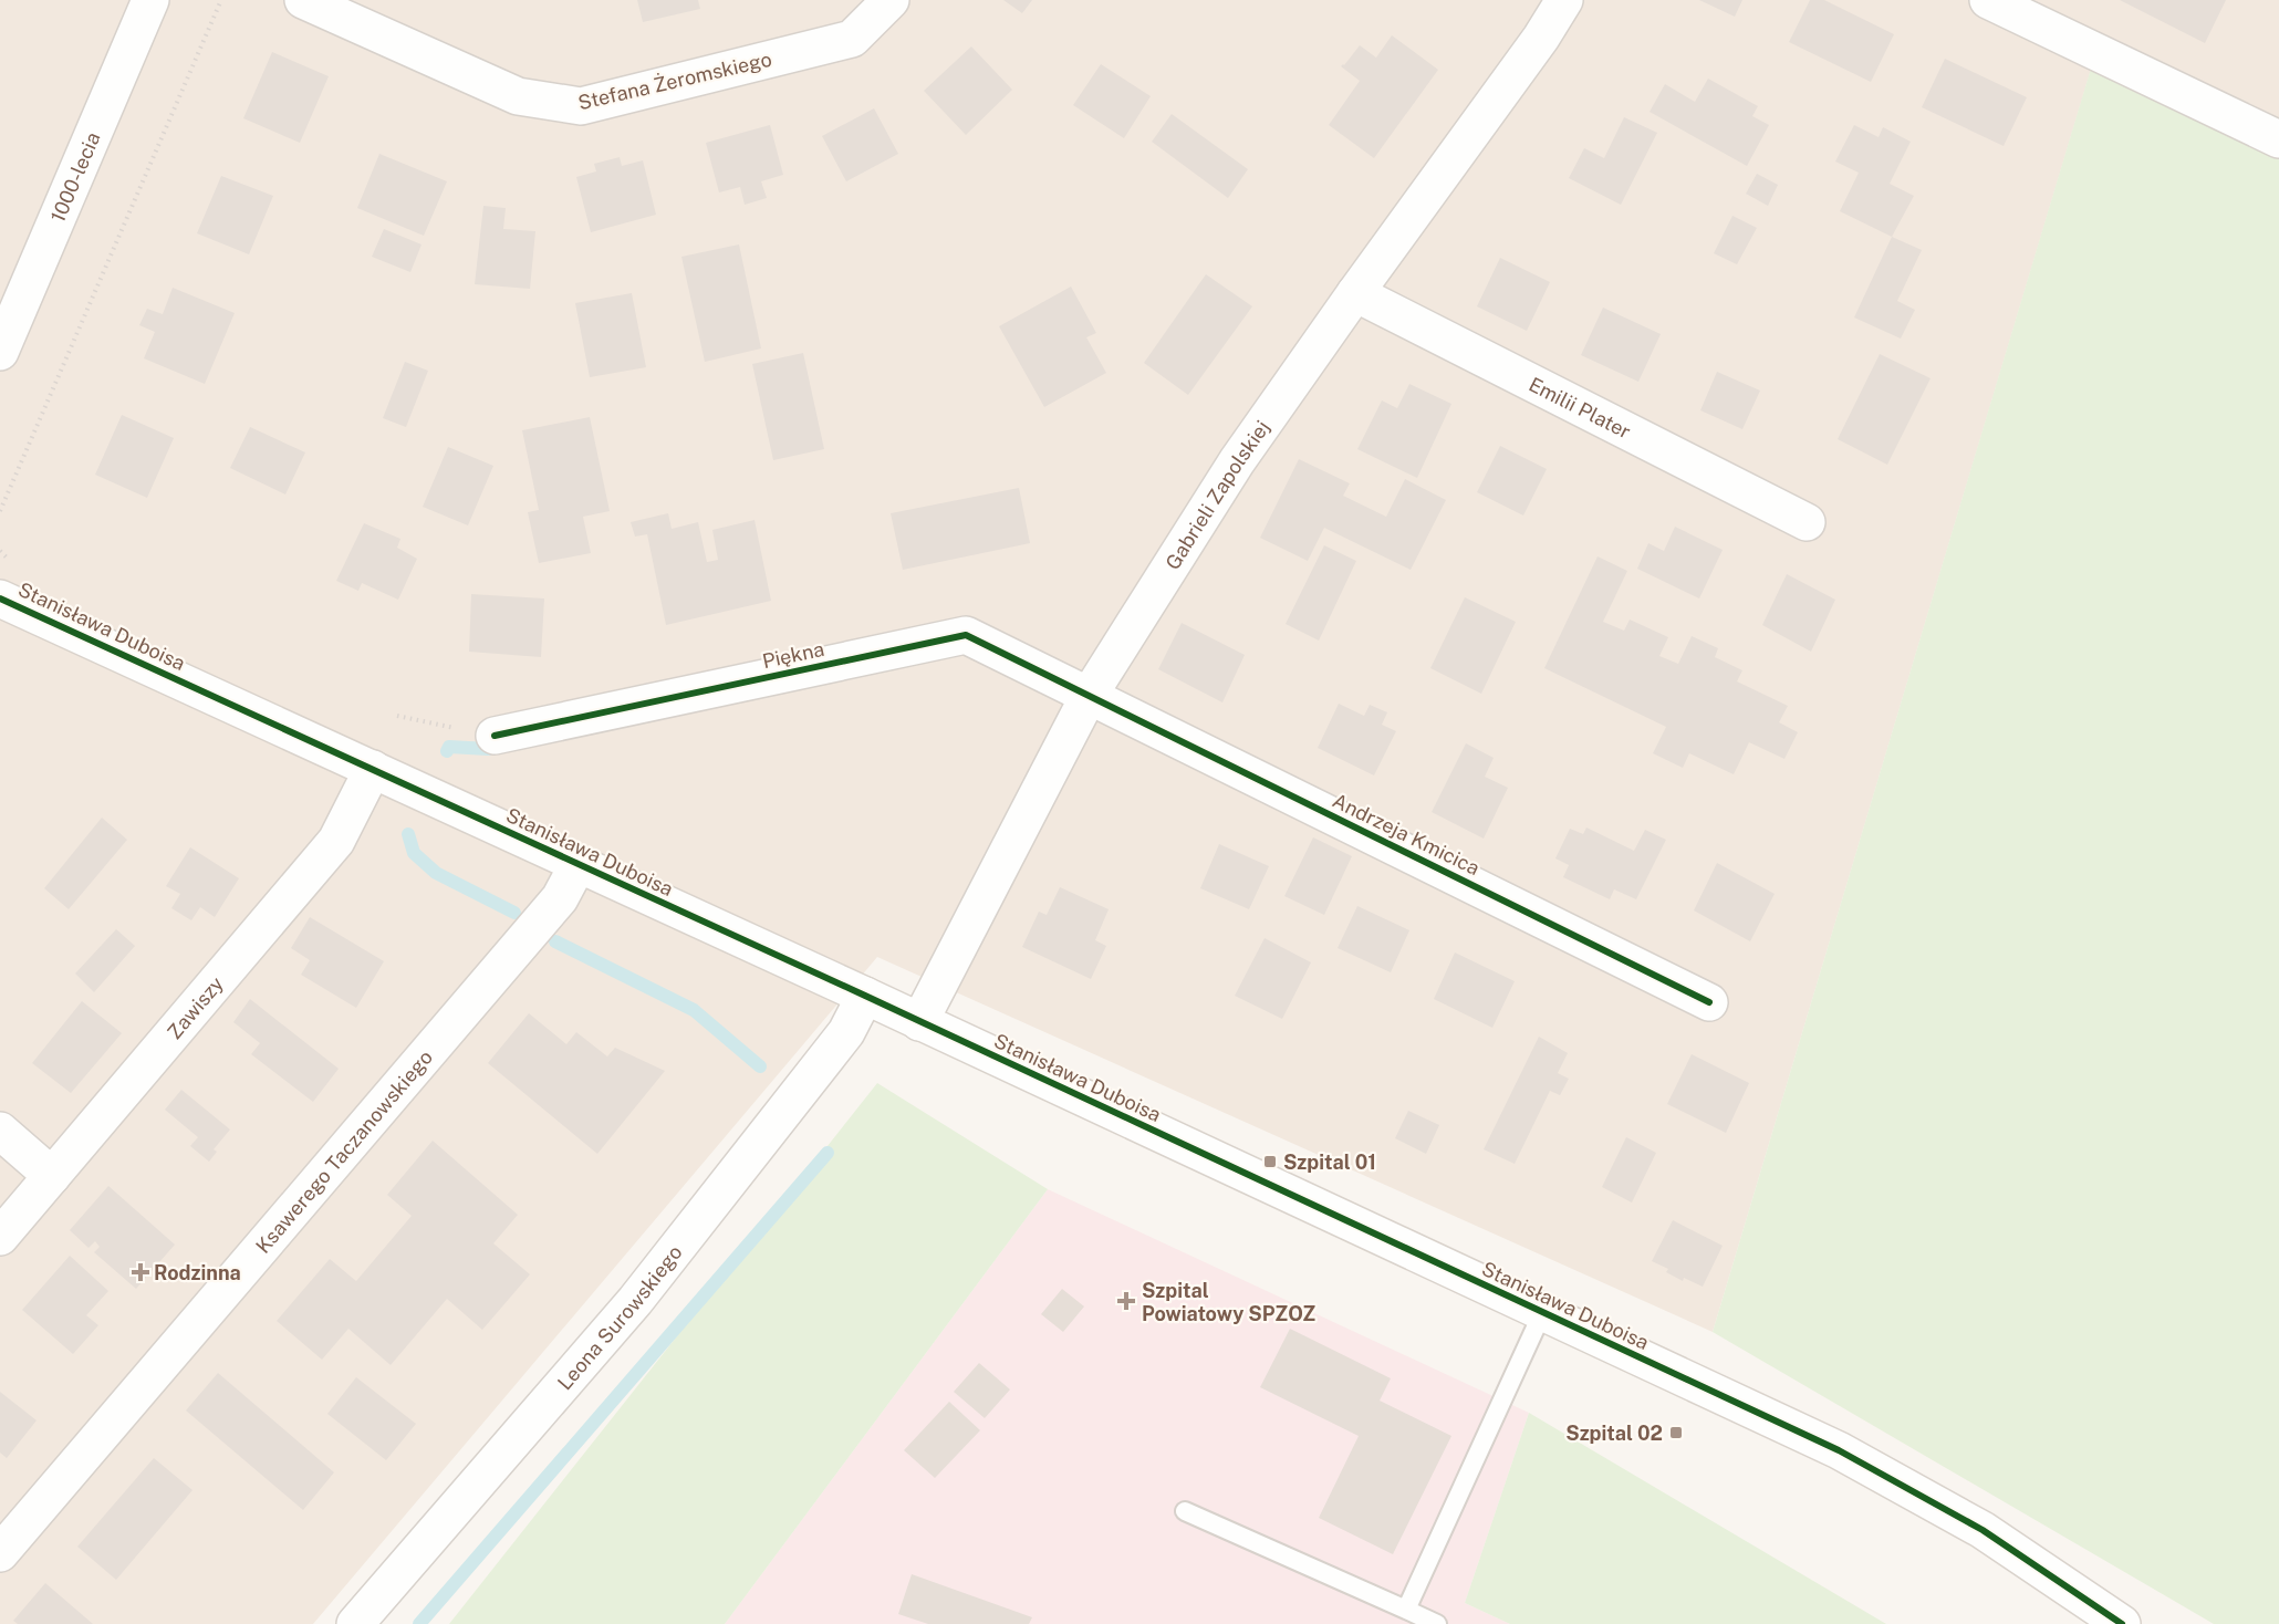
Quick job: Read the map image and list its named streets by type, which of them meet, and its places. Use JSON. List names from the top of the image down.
{
  "streets": {
    "street": [
      "Stefana Żeromskiego",
      "1000-lecia",
      "Emilii Plater",
      "Gabrieli Zapolskiej",
      "Stanisława Duboisa",
      "Piękna",
      "Andrzeja Kmicica",
      "Zawiszy",
      "Ksawerego Taczanowskiego",
      "Leona Surowskiego"
    ]
  },
  "crossings": [
    ["Emilii Plater", "Gabrieli Zapolskiej"],
    ["Gabrieli Zapolskiej", "Stanisława Duboisa"],
    ["Gabrieli Zapolskiej", "Piękna"],
    ["Gabrieli Zapolskiej", "Andrzeja Kmicica"],
    ["Stanisława Duboisa", "Zawiszy"],
    ["Stanisława Duboisa", "Ksawerego Taczanowskiego"],
    ["Stanisława Duboisa", "Leona Surowskiego"],
    ["Piękna", "Andrzeja Kmicica"]
  ],
  "places": {
    "transit": ["Szpital 01", "Szpital 02"],
    "health": ["Rodzinna", "Szpital Powiatowy SPZOZ"]
  }
}
